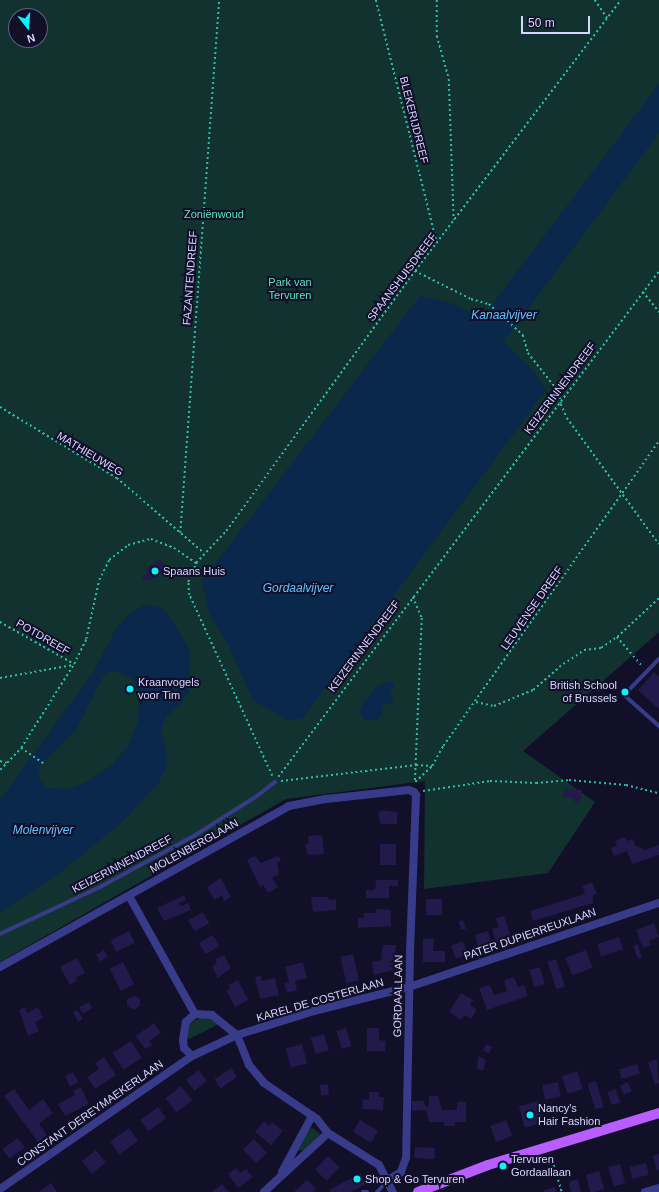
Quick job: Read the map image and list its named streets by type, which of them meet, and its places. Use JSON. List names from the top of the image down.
{
  "streets": {
    "street": [
      "MOLENBERGLAAN",
      "PATER DUPIERREUXLAAN",
      "GORDAALLAAN",
      "KAREL DE COSTERLAAN",
      "CONSTANT DEREYMAEKERLAAN"
    ],
    "lane": ["KEIZERINNENDREEF"],
    "path": [
      "BLEKERIJDREEF",
      "SPAANSHUISDREEF",
      "FAZANTENDREEF",
      "MATHIEUWEG",
      "LEUVENSE DREEF",
      "POTDREEF"
    ]
  },
  "crossings": [
    ["BLEKERIJDREEF", "SPAANSHUISDREEF"],
    ["SPAANSHUISDREEF", "KEIZERINNENDREEF"],
    ["SPAANSHUISDREEF", "MATHIEUWEG"],
    ["FAZANTENDREEF", "MATHIEUWEG"],
    ["MOLENBERGLAAN", "GORDAALLAAN"],
    ["PATER DUPIERREUXLAAN", "GORDAALLAAN"],
    ["PATER DUPIERREUXLAAN", "KAREL DE COSTERLAAN"],
    ["GORDAALLAAN", "KAREL DE COSTERLAAN"],
    ["KAREL DE COSTERLAAN", "CONSTANT DEREYMAEKERLAAN"]
  ],
  "water": ["Kanaalvijver", "Gordaalvijver", "Molenvijver"],
  "parks": ["Zoniënwoud", "Park van Tervuren"],
  "places": [
    "Spaans Huis",
    "Kraanvogels voor Tim",
    "British School of Brussels",
    "Nancy's Hair Fashion",
    "Tervuren Gordaallaan",
    "Shop & Go Tervuren"
  ],
  "scale_bar": "50 m",
  "north": "bottom"
}
